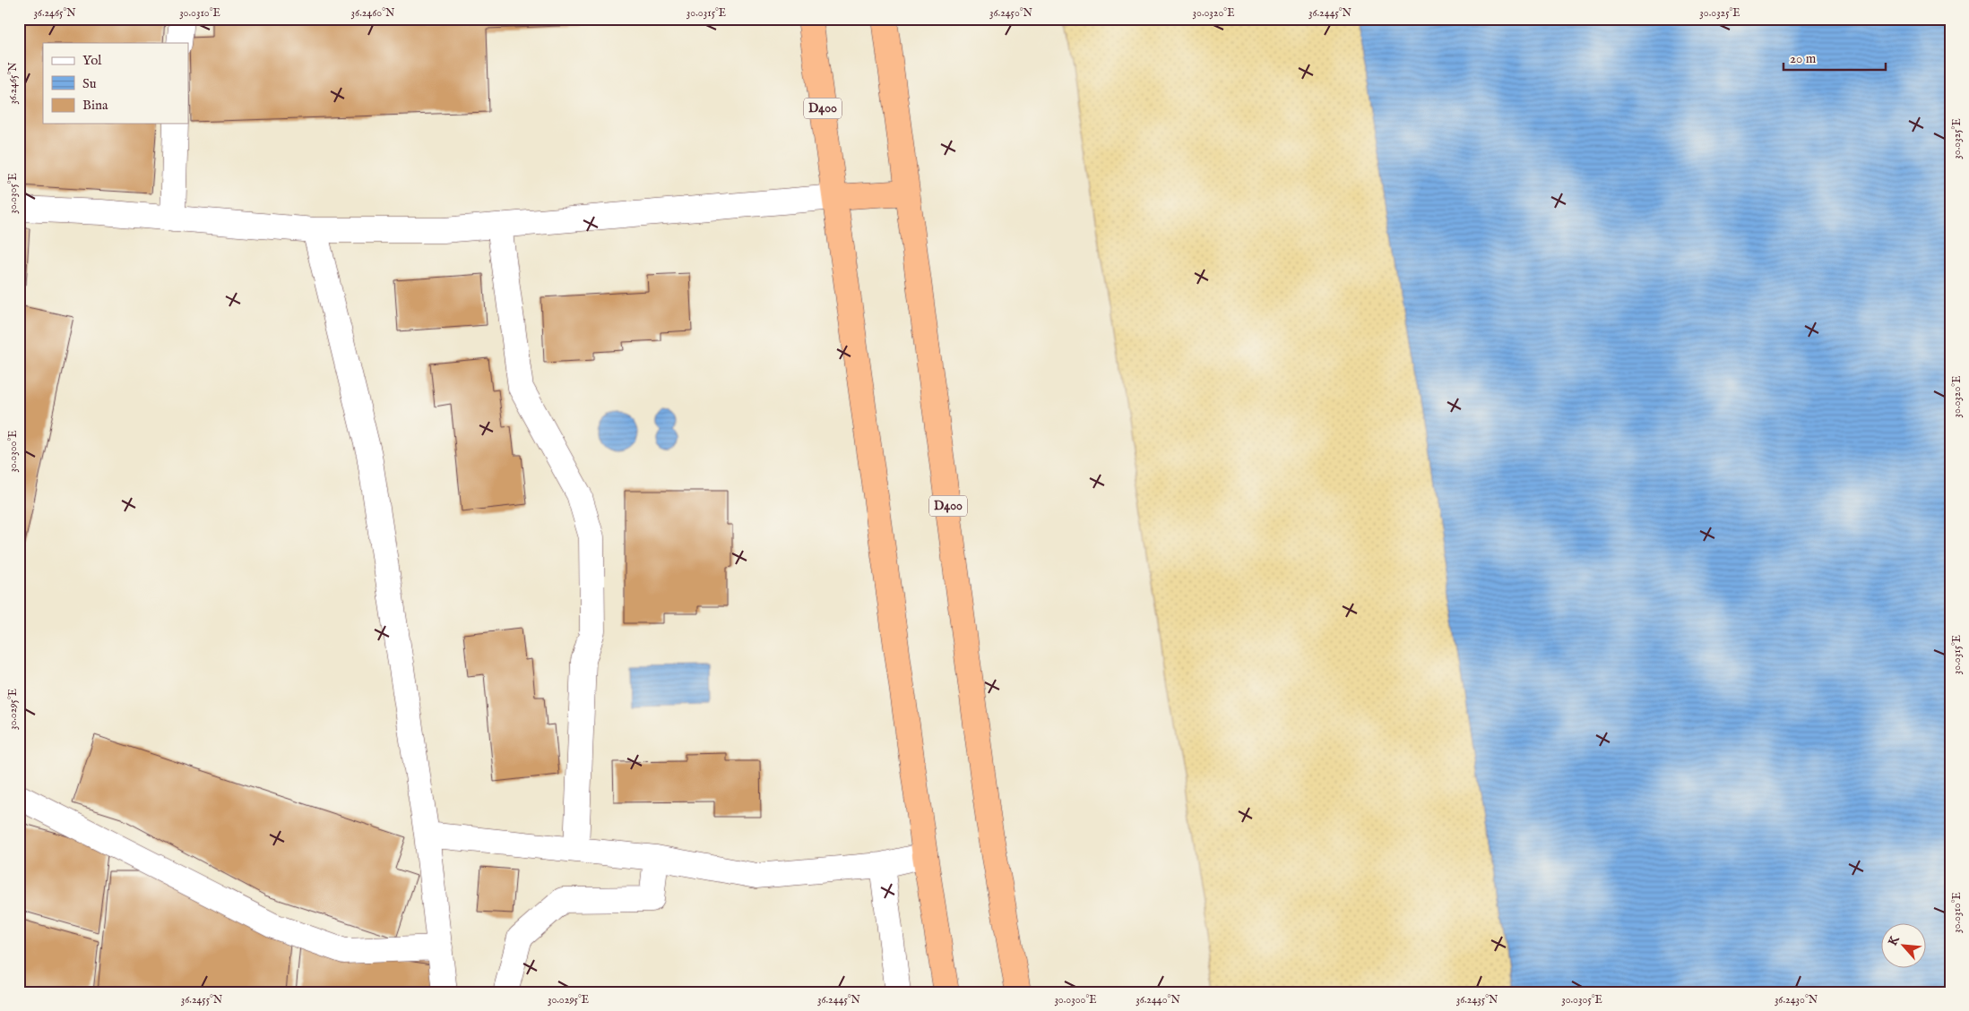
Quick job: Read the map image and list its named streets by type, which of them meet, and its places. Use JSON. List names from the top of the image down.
{
  "streets": {
    "highway": ["D400"]
  },
  "legend": ["Yol", "Su", "Bina"],
  "scale_bar": "20 m",
  "north": "top left",
  "coordinates": [
    "36.2465°N",
    "30.0310°E",
    "36.2460°N",
    "30.0315°E",
    "36.2450°N",
    "30.0320°E",
    "36.2445°N",
    "30.0325°E",
    "30.0305°E",
    "30.0300°E",
    "30.0295°E",
    "36.2455°N",
    "36.2440°N",
    "36.2435°N",
    "36.2430°N"
  ]
}
